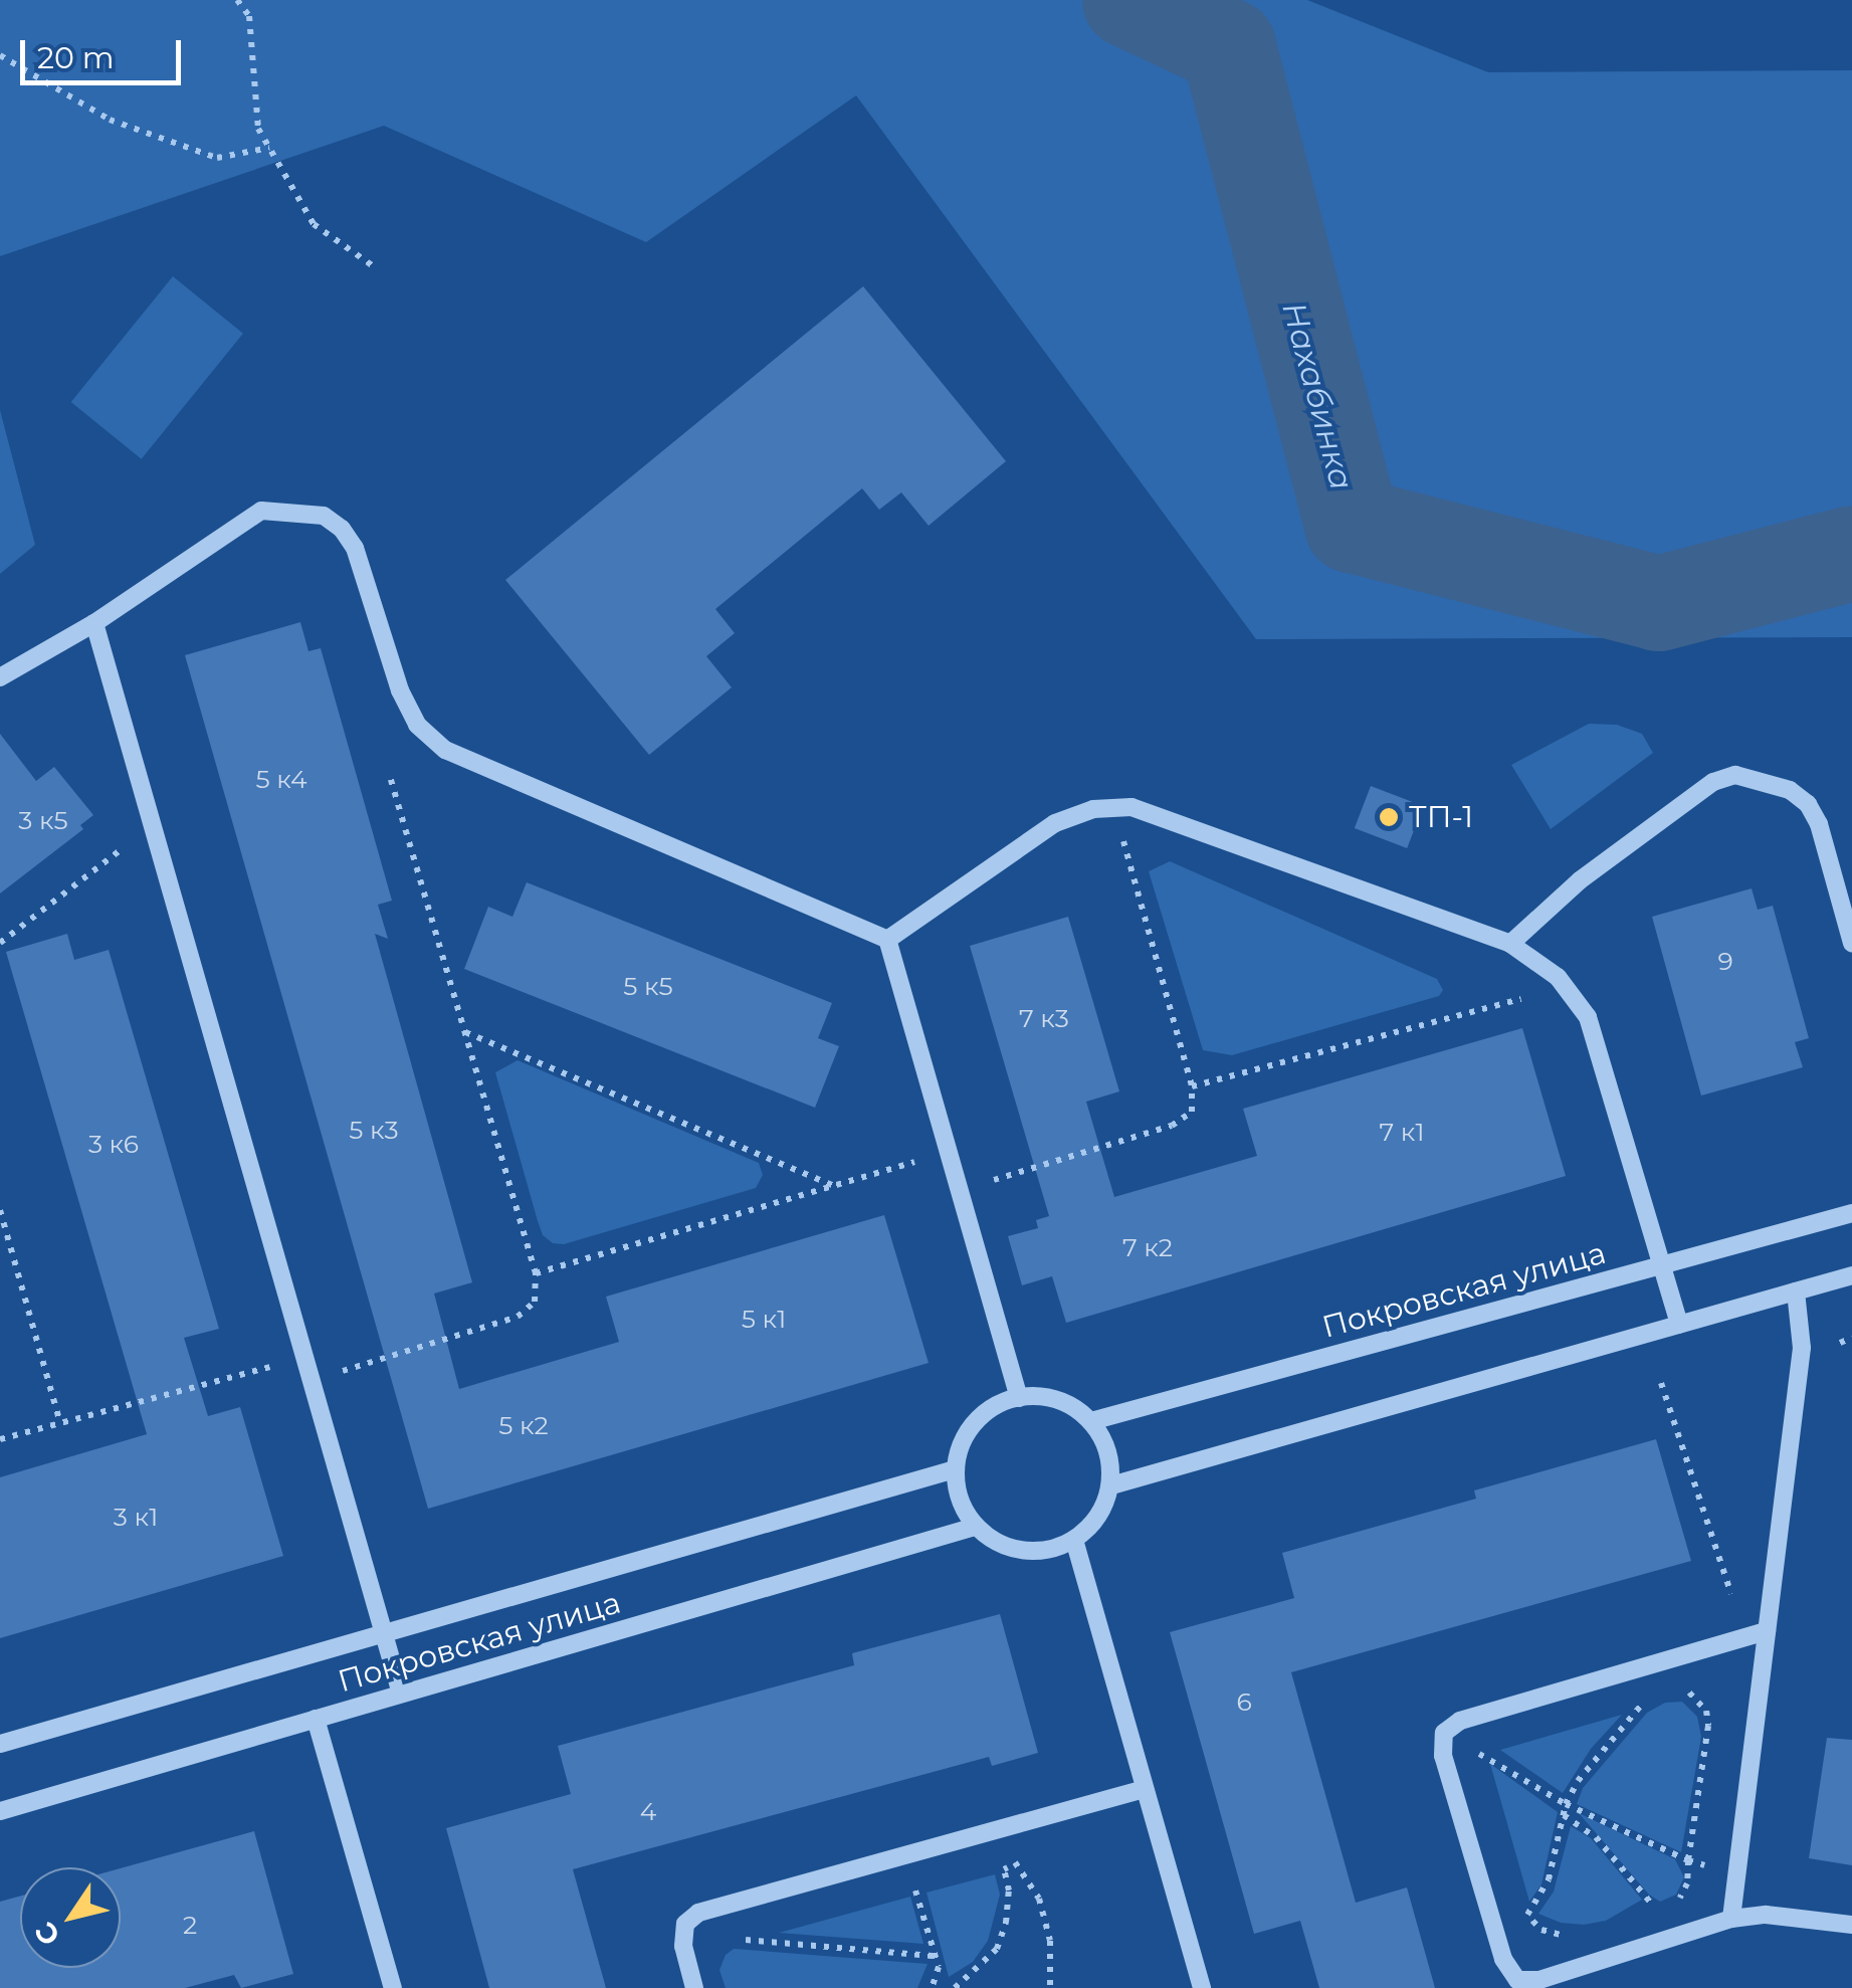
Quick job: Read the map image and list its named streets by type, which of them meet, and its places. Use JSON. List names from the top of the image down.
{
  "streets": {
    "street": ["Покровская улица"]
  },
  "water": ["Нахабинка"],
  "places": ["ТП-1"],
  "house_numbers": [
    "5 к4",
    "3 к5",
    "9",
    "5 к5",
    "7 к3",
    "5 к3",
    "7 к1",
    "3 к6",
    "7 к2",
    "5 к1",
    "5 к2",
    "3 к1",
    "6",
    "4",
    "2"
  ],
  "scale_bar": "20 m",
  "north": "bottom left"
}
